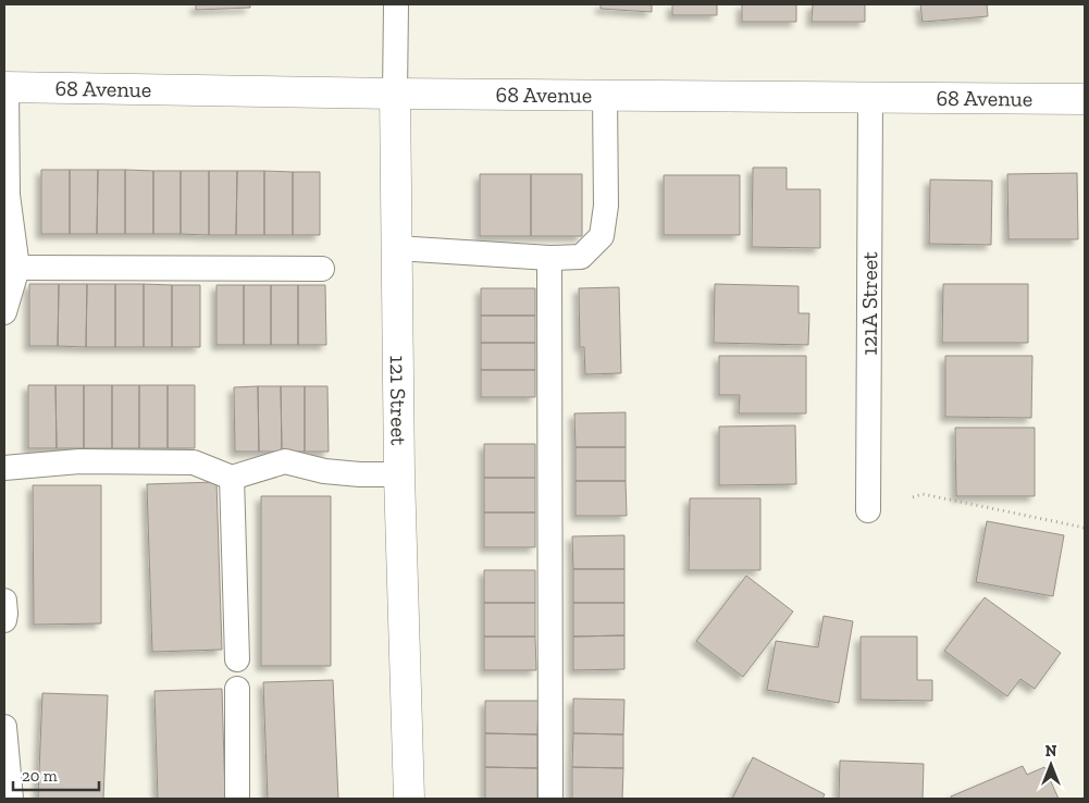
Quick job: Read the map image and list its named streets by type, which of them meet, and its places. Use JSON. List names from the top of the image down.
{
  "streets": {
    "street": ["68 Avenue", "121A Street", "121 Street"]
  },
  "crossings": [
    ["68 Avenue", "121A Street"],
    ["68 Avenue", "121 Street"]
  ],
  "scale_bar": "20 m",
  "north": "top"
}
